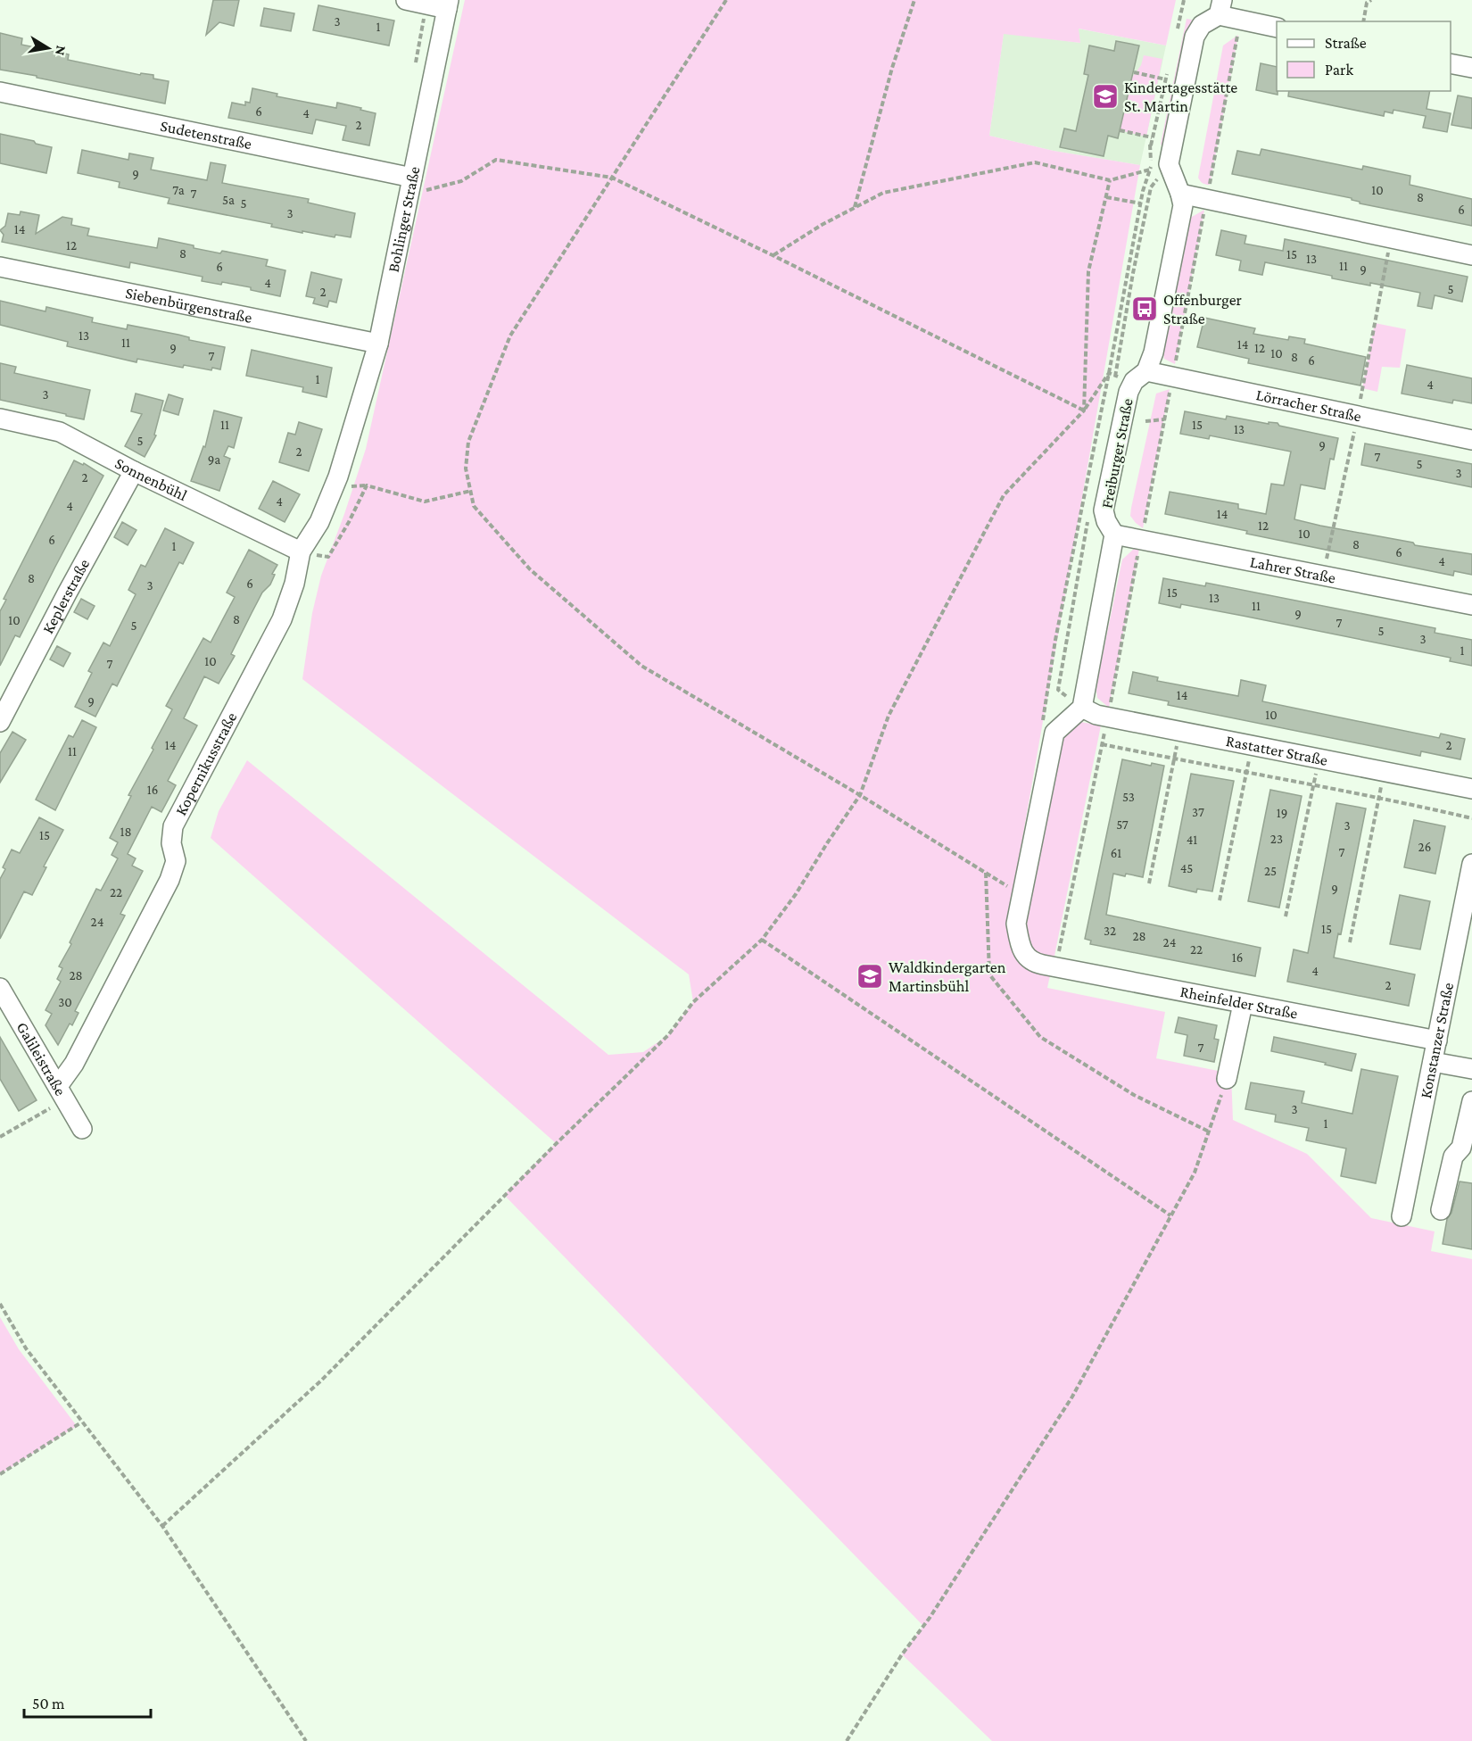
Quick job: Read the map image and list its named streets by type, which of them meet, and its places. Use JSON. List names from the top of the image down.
{
  "streets": {
    "street": [
      "Sudetenstraße",
      "Bohlinger Straße",
      "Siebenbürgenstraße",
      "Lörracher Straße",
      "Freiburger Straße",
      "Sonnenbühl",
      "Lahrer Straße",
      "Keplerstraße",
      "Rastatter Straße",
      "Kopernikusstraße",
      "Rheinfelder Straße",
      "Konstanzer Straße",
      "Galileistraße"
    ]
  },
  "crossings": [
    ["Sudetenstraße", "Bohlinger Straße"],
    ["Bohlinger Straße", "Siebenbürgenstraße"],
    ["Bohlinger Straße", "Kopernikusstraße"],
    ["Lörracher Straße", "Freiburger Straße"],
    ["Freiburger Straße", "Lahrer Straße"],
    ["Sonnenbühl", "Keplerstraße"],
    ["Sonnenbühl", "Kopernikusstraße"],
    ["Kopernikusstraße", "Galileistraße"],
    ["Rheinfelder Straße", "Konstanzer Straße"]
  ],
  "places": {
    "school or university": ["Kindertagesstätte St. Martin", "Waldkindergarten Martinsbühl"],
    "bus stop": ["Offenburger Straße"]
  },
  "house_numbers": [
    "3",
    "1",
    "6",
    "4",
    "2",
    "9",
    "7a",
    "10",
    "7",
    "8",
    "5a",
    "5",
    "6",
    "3",
    "14",
    "12",
    "8",
    "15",
    "13",
    "11",
    "6",
    "9",
    "4",
    "5",
    "2",
    "13",
    "11",
    "14",
    "9",
    "12",
    "10",
    "7",
    "8",
    "6",
    "1",
    "4",
    "3",
    "11",
    "15",
    "13",
    "5",
    "9",
    "2",
    "7",
    "9a",
    "5",
    "3",
    "2",
    "4",
    "4",
    "14",
    "12",
    "10",
    "6",
    "8",
    "1",
    "6",
    "4",
    "8",
    "6",
    "3",
    "15",
    "13",
    "11",
    "9",
    "8",
    "10",
    "7",
    "5",
    "5",
    "3",
    "1",
    "10",
    "7",
    "14",
    "9",
    "10",
    "14",
    "2",
    "11",
    "16",
    "53",
    "37",
    "19",
    "57",
    "3",
    "18",
    "15",
    "23",
    "41",
    "26",
    "7",
    "61",
    "45",
    "25",
    "9",
    "22",
    "24",
    "15",
    "32",
    "28",
    "24",
    "22",
    "16",
    "4",
    "28",
    "2",
    "30",
    "7",
    "3",
    "1"
  ],
  "legend": ["Straße", "Park"],
  "scale_bar": "50 m",
  "north": "right"
}
